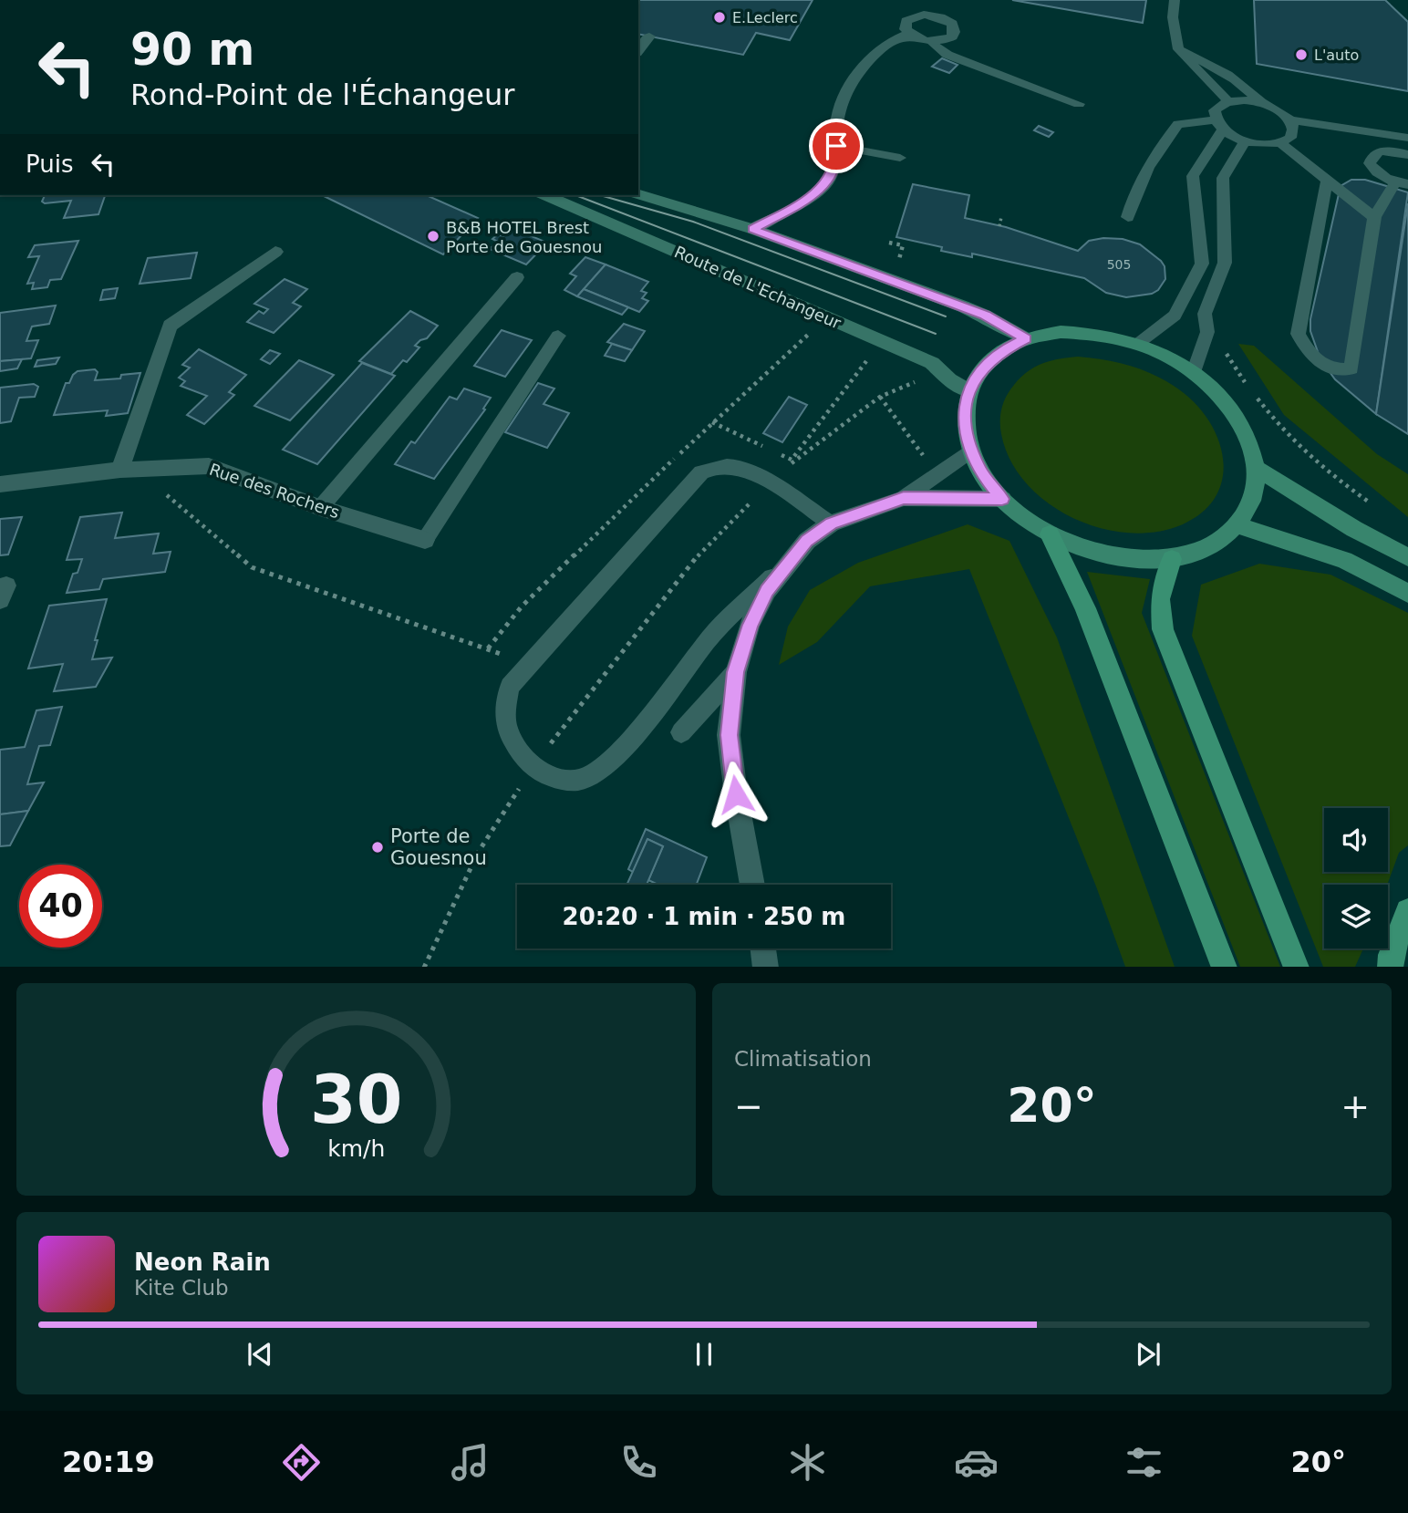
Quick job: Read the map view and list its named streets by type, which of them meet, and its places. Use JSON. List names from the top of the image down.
{
  "streets": {
    "main road": ["Route de L'Echangeur"],
    "street": ["Rue des Rochers"]
  },
  "places": [
    "E.Leclerc",
    "L'auto",
    "B&B HOTEL Brest Porte de Gouesnou",
    "Porte de Gouesnou"
  ],
  "house_numbers": ["505"],
  "page": {
    "turn": ["90 m", "Rond-Point de l'Échangeur"],
    "then": "Puis",
    "limit": "40",
    "trip": "20:20 · 1 min · 250 m",
    "tile": "Climatisation",
    "heat": ["−", "20°", "+"],
    "song": ["Neon Rain", "Kite Club"],
    "tabs": ["20:19", "20°"],
    "gauge": ["30", "km/h"]
  }
}
